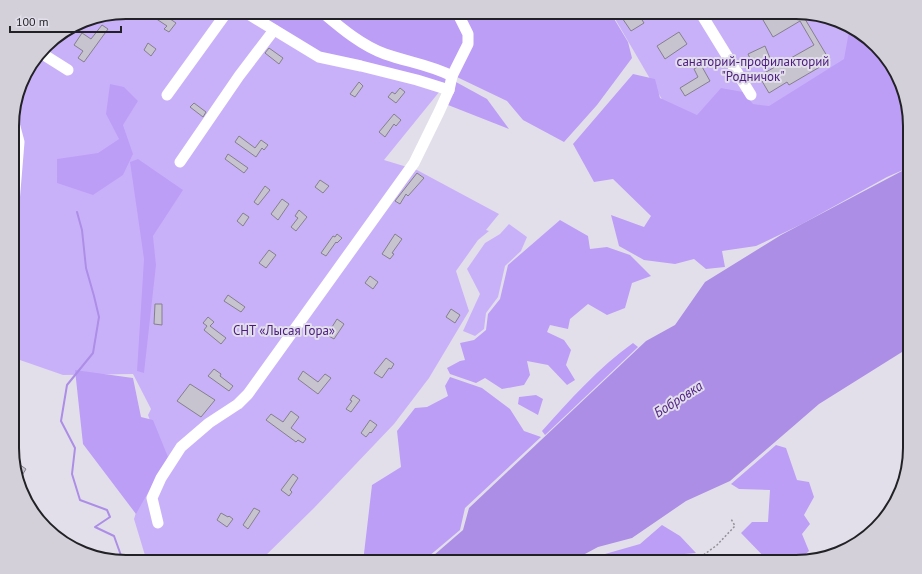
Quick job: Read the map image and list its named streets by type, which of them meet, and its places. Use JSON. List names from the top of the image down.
{
  "water": ["Бобровка"],
  "parks": ["санаторий-профилакторий \"Родничок\"", "СНТ «Лысая Гора»"],
  "scale_bar": "100 m"
}
